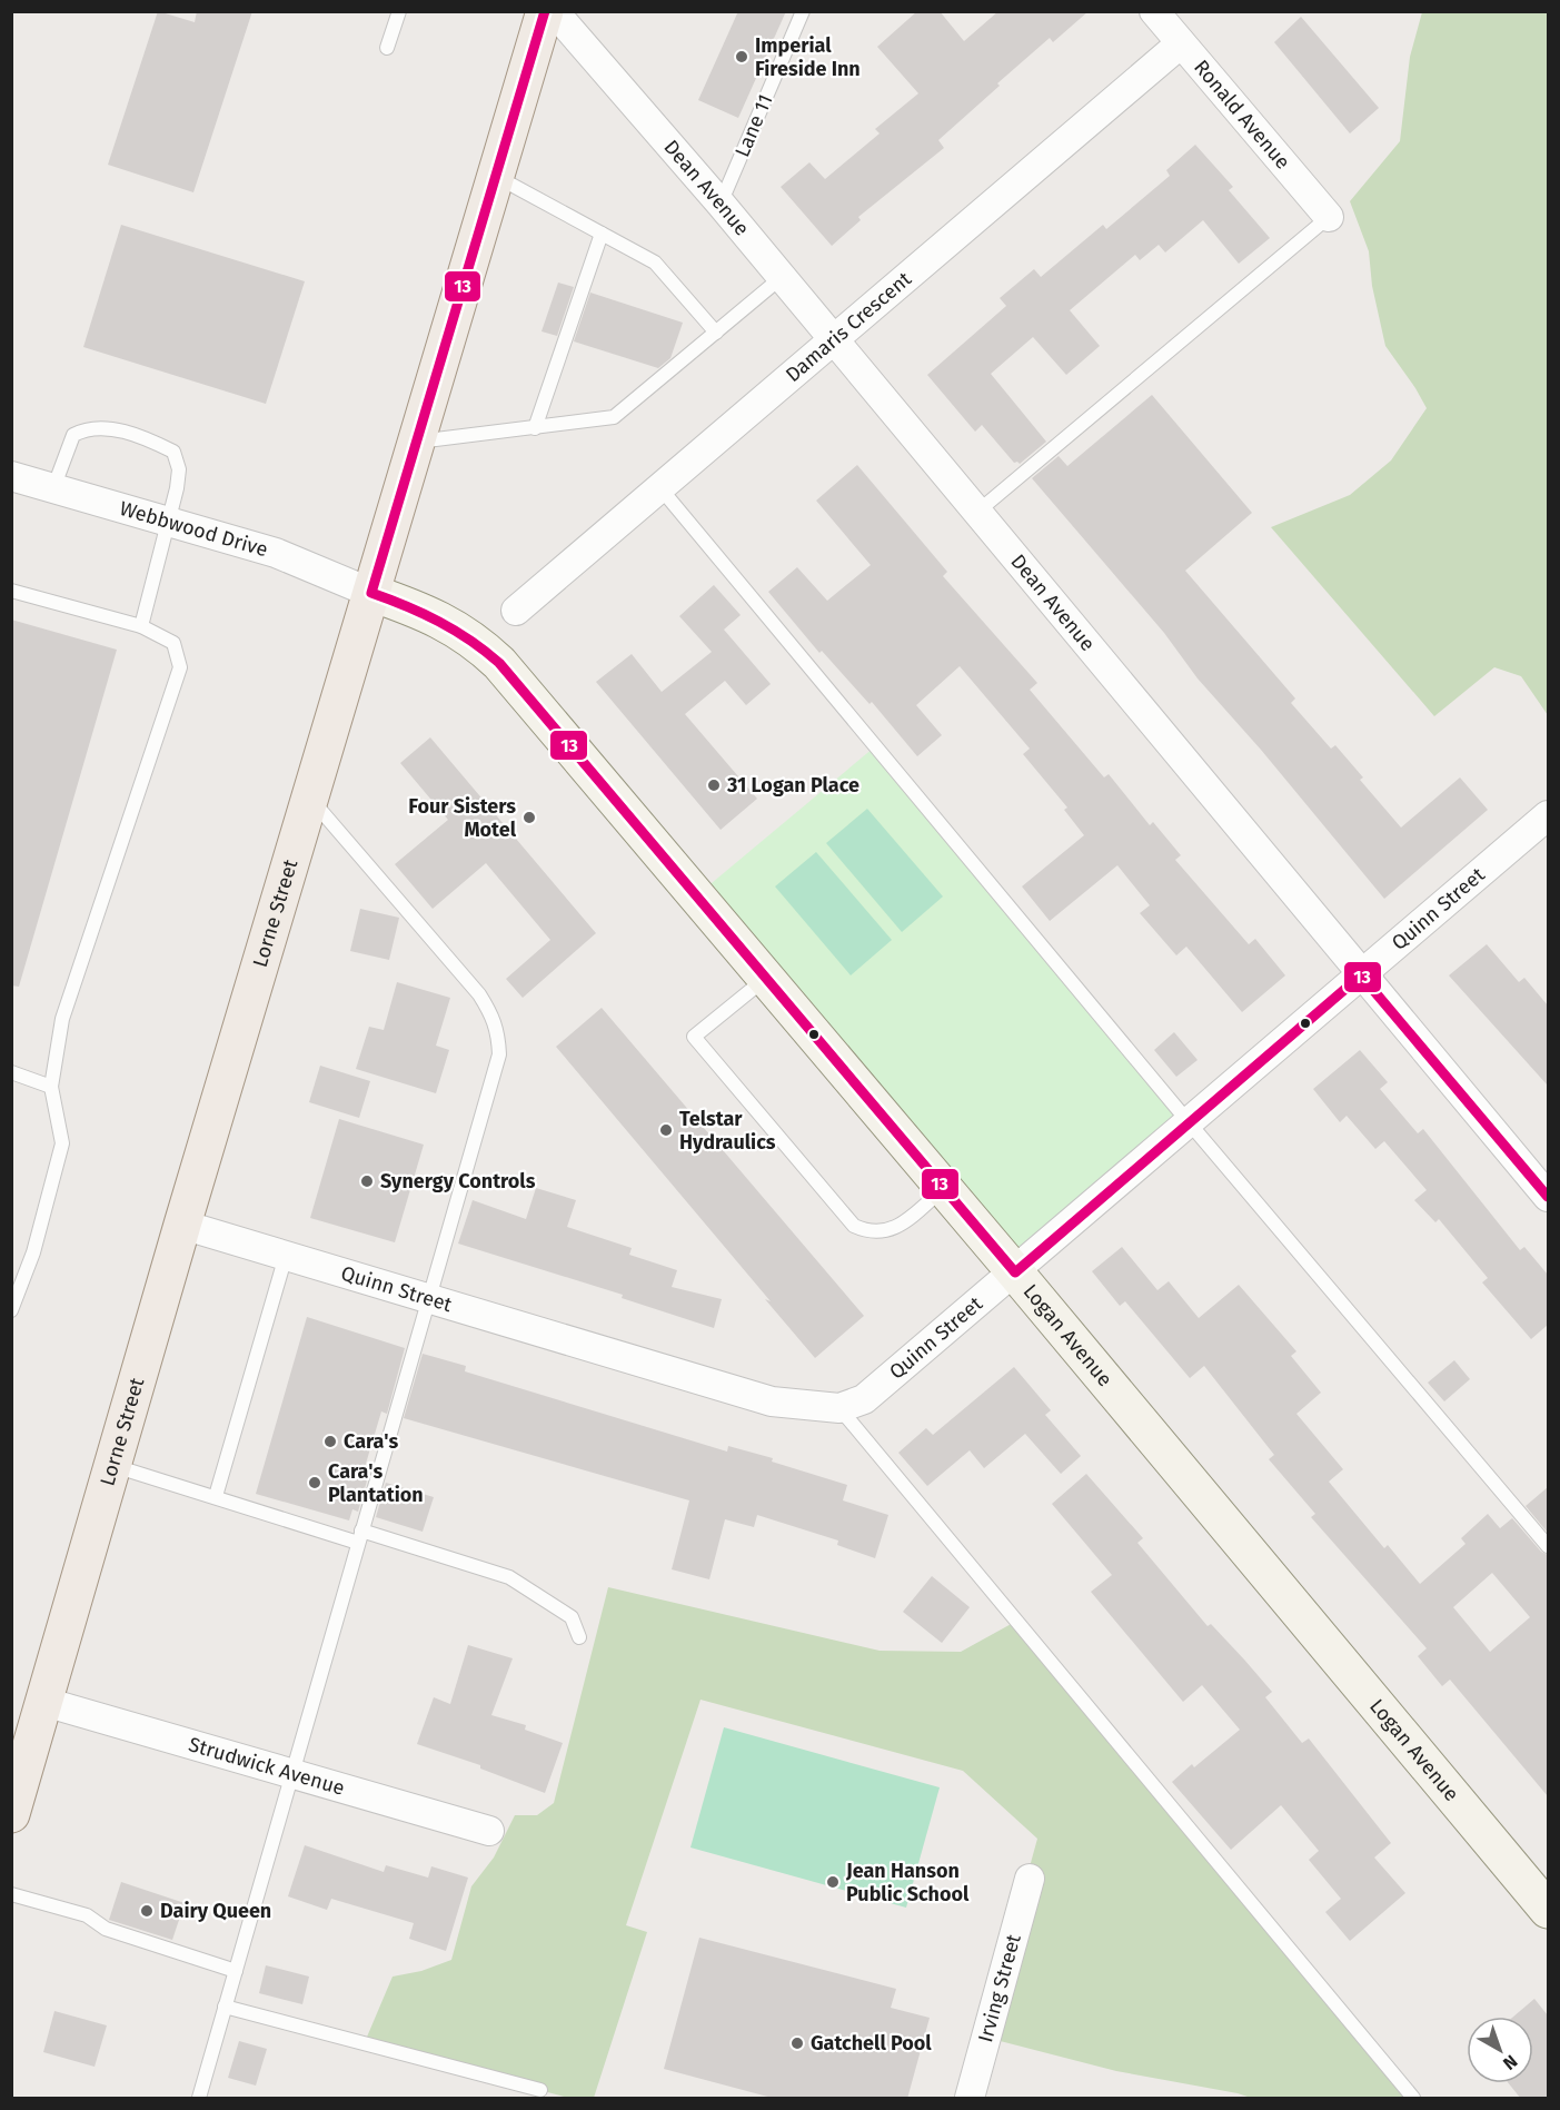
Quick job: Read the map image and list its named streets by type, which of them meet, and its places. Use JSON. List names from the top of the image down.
{
  "streets": {
    "main road": ["Lorne Street"],
    "street": [
      "Ronald Avenue",
      "Dean Avenue",
      "Damaris Crescent",
      "Webbwood Drive",
      "Quinn Street",
      "Logan Avenue",
      "Strudwick Avenue",
      "Irving Street"
    ],
    "lane": ["Lane 11"]
  },
  "crossings": [
    ["Ronald Avenue", "Damaris Crescent"],
    ["Lane 11", "Dean Avenue"],
    ["Dean Avenue", "Damaris Crescent"],
    ["Dean Avenue", "Quinn Street"],
    ["Webbwood Drive", "Lorne Street"],
    ["Webbwood Drive", "Logan Avenue"],
    ["Quinn Street", "Lorne Street"],
    ["Quinn Street", "Logan Avenue"],
    ["Lorne Street", "Logan Avenue"],
    ["Lorne Street", "Strudwick Avenue"]
  ],
  "places": [
    "Imperial Fireside Inn",
    "31 Logan Place",
    "Four Sisters Motel",
    "Telstar Hydraulics",
    "Synergy Controls",
    "Cara's",
    "Cara's Plantation",
    "Jean Hanson Public School",
    "Dairy Queen",
    "Gatchell Pool"
  ],
  "lines": ["transit line 13"],
  "north": "bottom right"
}
